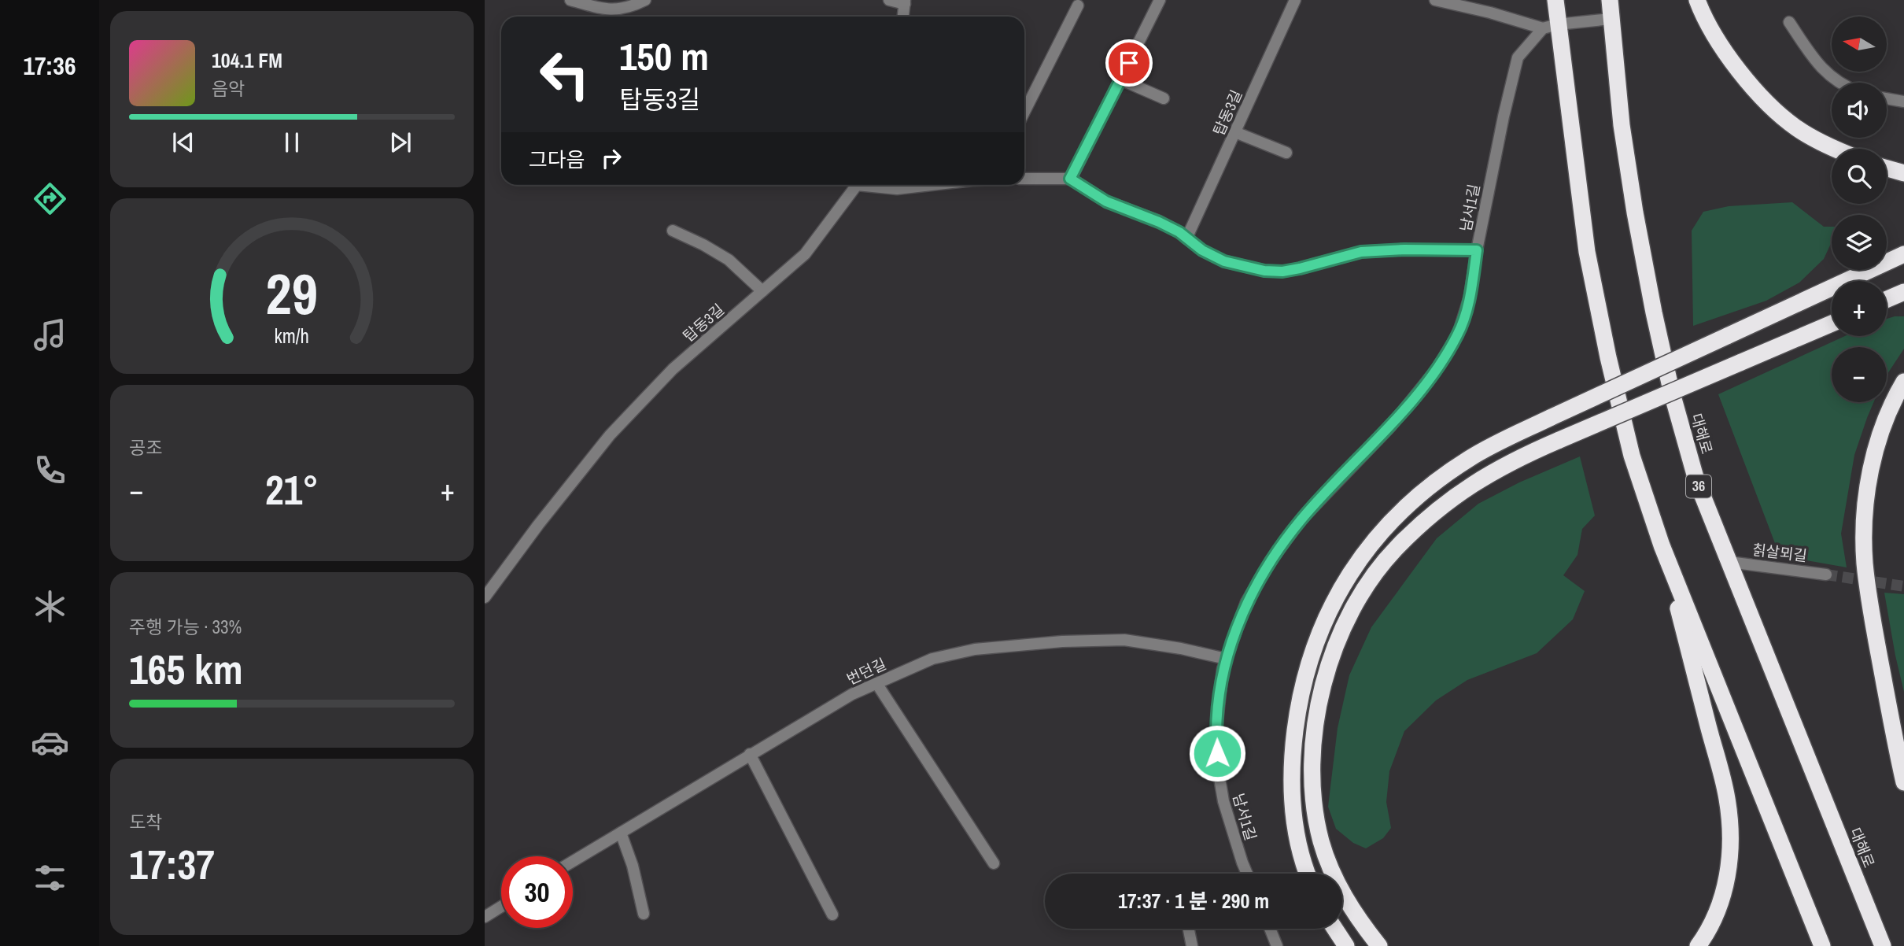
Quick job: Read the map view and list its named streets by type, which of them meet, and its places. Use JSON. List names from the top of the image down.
{
  "streets": {
    "highway": ["대해로", "36"],
    "street": [
      "탑동3길",
      "남서1길",
      "칡살뫼길",
      "번던길"
    ]
  },
  "crossings": [
    ["남서1길", "번던길"],
    ["대해로", "칡살뫼길"]
  ],
  "north": "left",
  "page": {
    "tabs": "17:36",
    "map_buttons": ["+", "−"],
    "turn": ["150 m", "탑동3길"],
    "song": ["104.1 FM", "음악"],
    "then": "그다음",
    "tile": [
      "공조",
      ["주행 가능 · 33%", "165 km"],
      ["도착", "17:37"]
    ],
    "heat": ["−", "21°", "+"],
    "limit": "30",
    "trip": "17:37 · 1 분 · 290 m",
    "gauge": ["29", "km/h"]
  }
}
